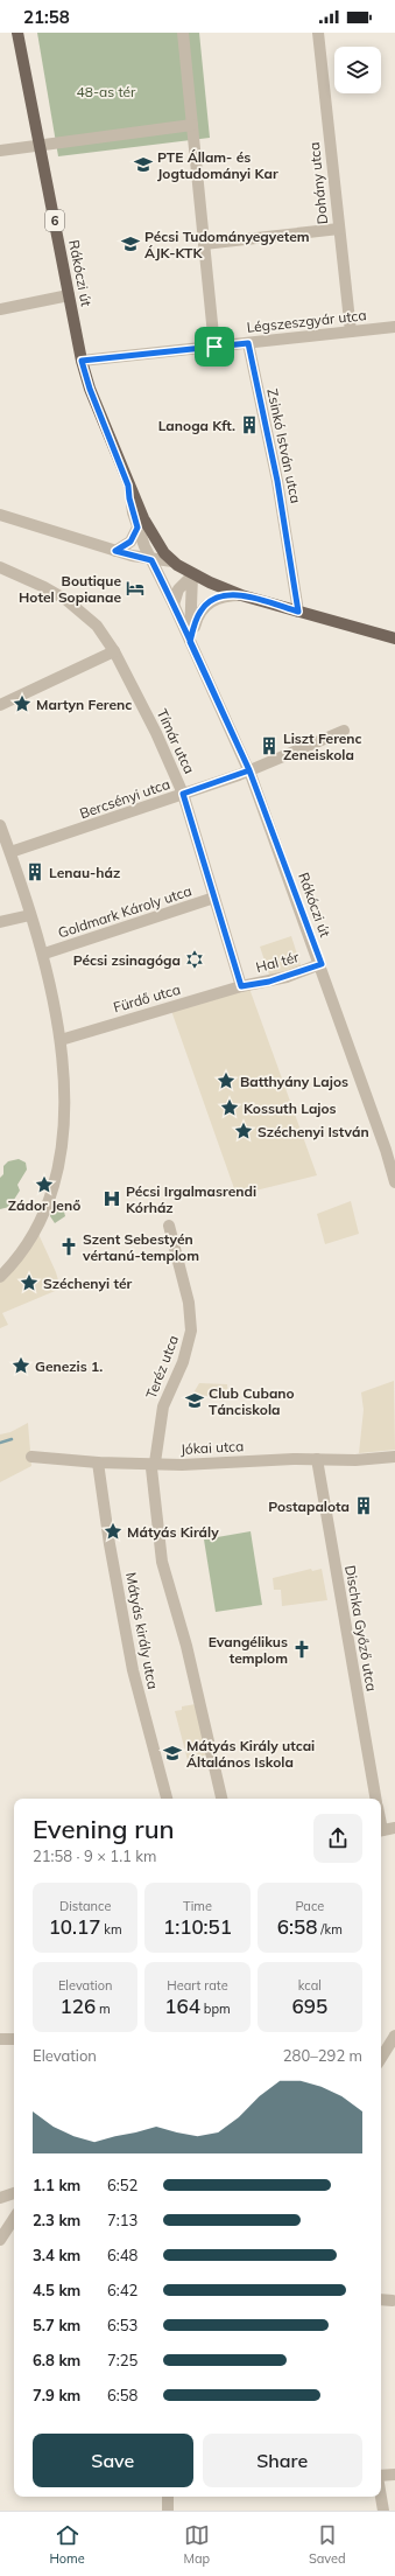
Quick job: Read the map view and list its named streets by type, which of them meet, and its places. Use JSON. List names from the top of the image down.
{
  "streets": {
    "main road": ["6", "Rákóczi út"],
    "street": [
      "Dohány utca",
      "Légszeszgyár utca",
      "Zsinkó István utca",
      "Tímár utca",
      "Bercsényi utca",
      "Goldmark Károly utca",
      "Hal tér",
      "Fürdő utca",
      "Teréz utca",
      "Jókai utca",
      "Dischka Győző utca",
      "Mátyás király utca"
    ]
  },
  "crossings": [
    ["Dohány utca", "Légszeszgyár utca"],
    ["6", "Rákóczi út"],
    ["6", "Zsinkó István utca"],
    ["Rákóczi út", "Légszeszgyár utca"],
    ["Rákóczi út", "Bercsényi utca"],
    ["Rákóczi út", "Hal tér"],
    ["Légszeszgyár utca", "Zsinkó István utca"],
    ["Tímár utca", "Bercsényi utca"],
    ["Tímár utca", "Goldmark Károly utca"],
    ["Tímár utca", "Hal tér"],
    ["Tímár utca", "Fürdő utca"],
    ["Hal tér", "Fürdő utca"],
    ["Teréz utca", "Jókai utca"],
    ["Jókai utca", "Dischka Győző utca"],
    ["Jókai utca", "Mátyás király utca"]
  ],
  "parks": ["48-as tér"],
  "places": {
    "school or university": [
      "PTE Állam- és Jogtudományi Kar",
      "Pécsi Tudományegyetem ÁJK-KTK",
      "Club Cubano Tánciskola",
      "Mátyás Király utcai Általános Iskola"
    ],
    "building": [
      "Lanoga Kft.",
      "Liszt Ferenc Zeneiskola",
      "Lenau-ház",
      "Postapalota"
    ],
    "hotel": ["Boutique Hotel Sopianae"],
    "place": [
      "Martyn Ferenc",
      "Batthyány Lajos",
      "Kossuth Lajos",
      "Széchenyi István",
      "Zádor Jenő",
      "Széchenyi tér",
      "Genezis 1.",
      "Mátyás Király"
    ],
    "synagogue": ["Pécsi zsinagóga"],
    "hospital": ["Pécsi Irgalmasrendi Kórház"],
    "church": ["Szent Sebestyén vértanú-templom", "Evangélikus templom"]
  },
  "page": {
    "status": "21:58",
    "heading": ["Evening run", "21:58 · 9 × 1.1 km"],
    "stats": [
      ["Distance", "10.17 km"],
      ["Time", "1:10:51"],
      ["Pace", "6:58 /km"],
      ["Elevation", "126 m"],
      ["Heart rate", "164 bpm"],
      ["kcal", "695"]
    ],
    "chart": ["Elevation", "280–292 m"],
    "list": [
      {
        "name": "1.1 km",
        "note": "6:52"
      },
      {
        "name": "2.3 km",
        "note": "7:13"
      },
      {
        "name": "3.4 km",
        "note": "6:48"
      },
      {
        "name": "4.5 km",
        "note": "6:42"
      },
      {
        "name": "5.7 km",
        "note": "6:53"
      },
      {
        "name": "6.8 km",
        "note": "7:25"
      },
      {
        "name": "7.9 km",
        "note": "6:58"
      }
    ],
    "buttons": ["Save", "Share"],
    "tabs": ["Home", "Map", "Saved"]
  }
}
